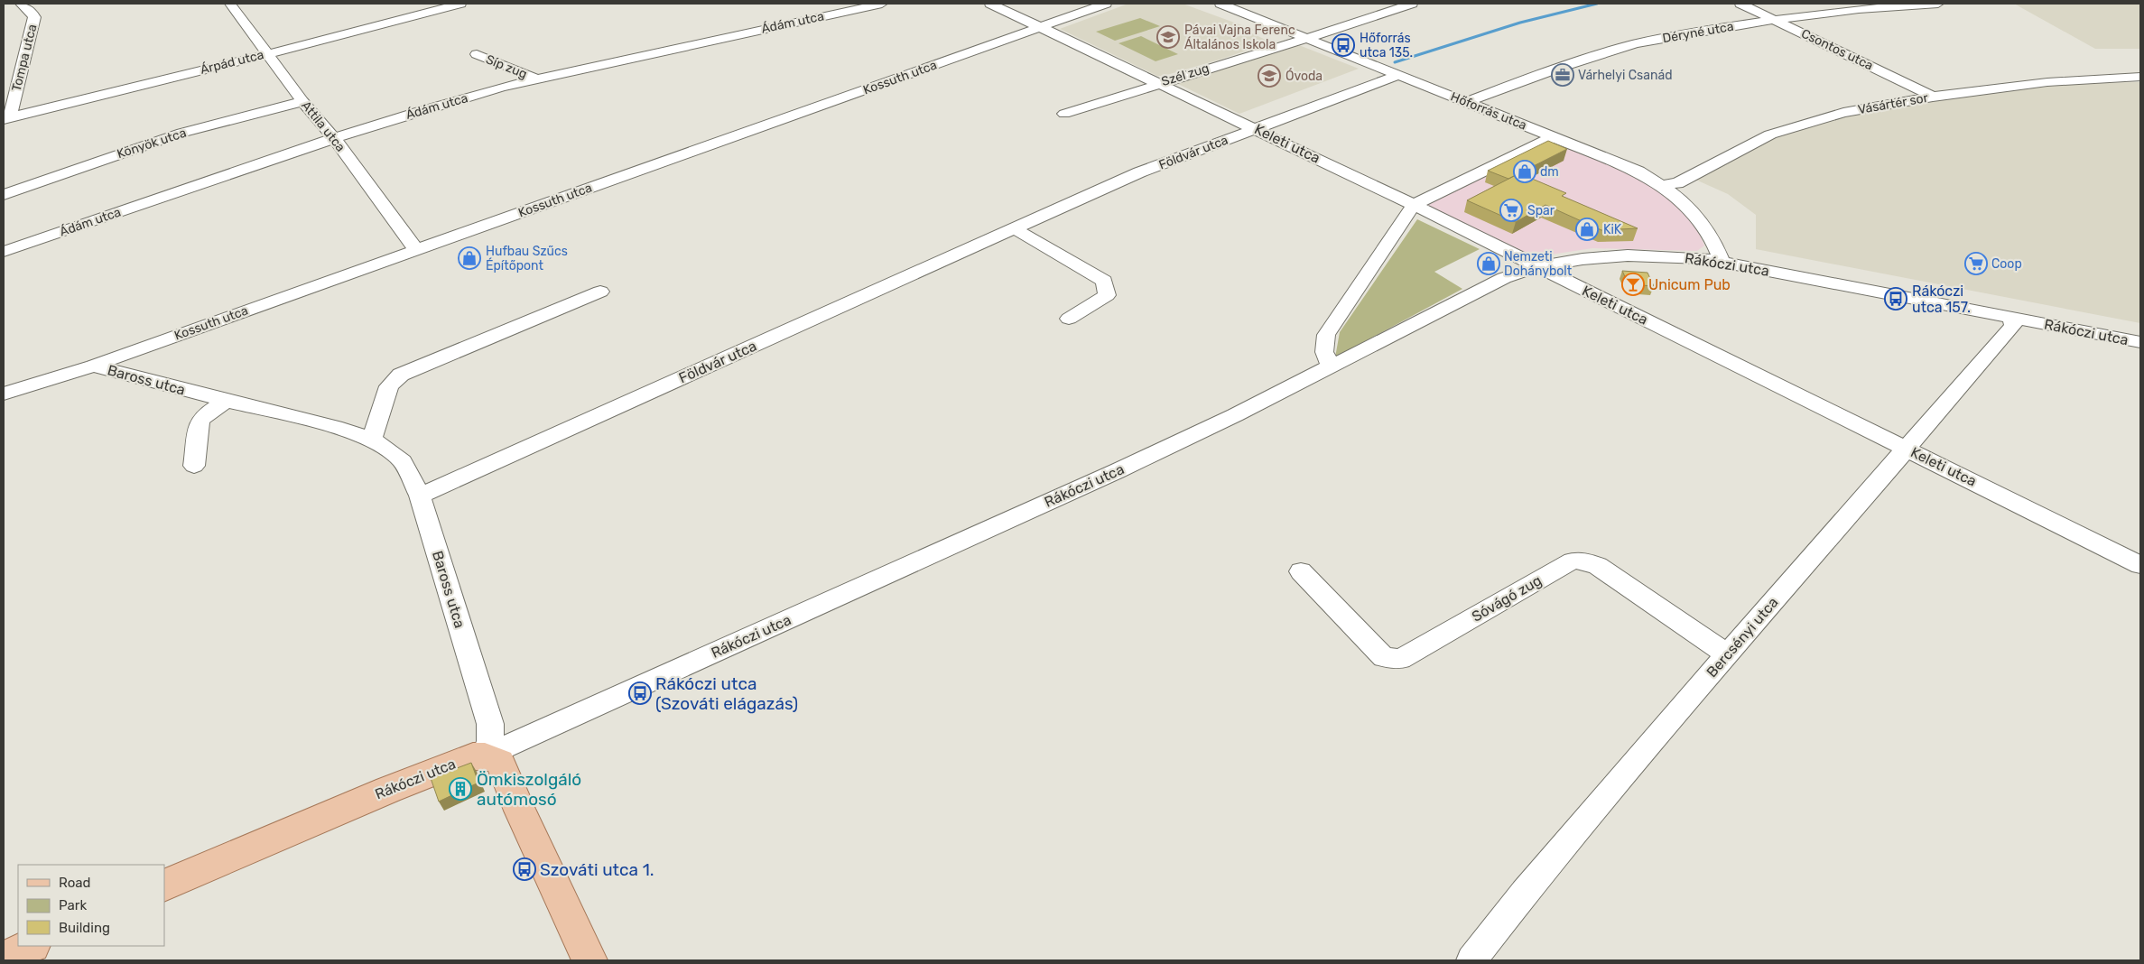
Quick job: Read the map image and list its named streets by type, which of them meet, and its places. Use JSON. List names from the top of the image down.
{
  "streets": {
    "main road": ["Rákóczi utca"],
    "street": [
      "Ádám utca",
      "Déryné utca",
      "Csontos utca",
      "Tompa utca",
      "Árpád utca",
      "Síp zug",
      "Szél zug",
      "Kossuth utca",
      "Vásártér sor",
      "Hőforrás utca",
      "Attila utca",
      "Könyök utca",
      "Keleti utca",
      "Földvár utca",
      "Baross utca",
      "Sóvágó zug",
      "Bercsényi utca"
    ]
  },
  "crossings": [
    ["Ádám utca", "Síp zug"],
    ["Ádám utca", "Attila utca"],
    ["Déryné utca", "Csontos utca"],
    ["Déryné utca", "Hőforrás utca"],
    ["Csontos utca", "Vásártér sor"],
    ["Tompa utca", "Árpád utca"],
    ["Árpád utca", "Attila utca"],
    ["Szél zug", "Hőforrás utca"],
    ["Szél zug", "Keleti utca"],
    ["Kossuth utca", "Attila utca"],
    ["Kossuth utca", "Keleti utca"],
    ["Kossuth utca", "Baross utca"],
    ["Vásártér sor", "Hőforrás utca"],
    ["Hőforrás utca", "Földvár utca"],
    ["Hőforrás utca", "Rákóczi utca"],
    ["Attila utca", "Könyök utca"],
    ["Keleti utca", "Földvár utca"],
    ["Keleti utca", "Rákóczi utca"],
    ["Keleti utca", "Bercsényi utca"],
    ["Földvár utca", "Baross utca"],
    ["Rákóczi utca", "Baross utca"],
    ["Rákóczi utca", "Bercsényi utca"],
    ["Sóvágó zug", "Bercsényi utca"]
  ],
  "places": {
    "school or university": ["Pávai Vajna Ferenc Általános Iskola", "Óvoda"],
    "bus stop": [
      "Hőforrás utca 135.",
      "Rákóczi utca 157.",
      "Rákóczi utca (Szováti elágazás)",
      "Szováti utca 1."
    ],
    "office": ["Várhelyi Csanád"],
    "shop": [
      "dm",
      "KiK",
      "Hufbau Szűcs Építőpont",
      "Nemzeti Dohánybolt"
    ],
    "supermarket": ["Spar", "Coop"],
    "bar": ["Unicum Pub"],
    "building": ["Ömkiszolgáló autómosó"]
  },
  "legend": ["Road", "Park", "Building"]
}
